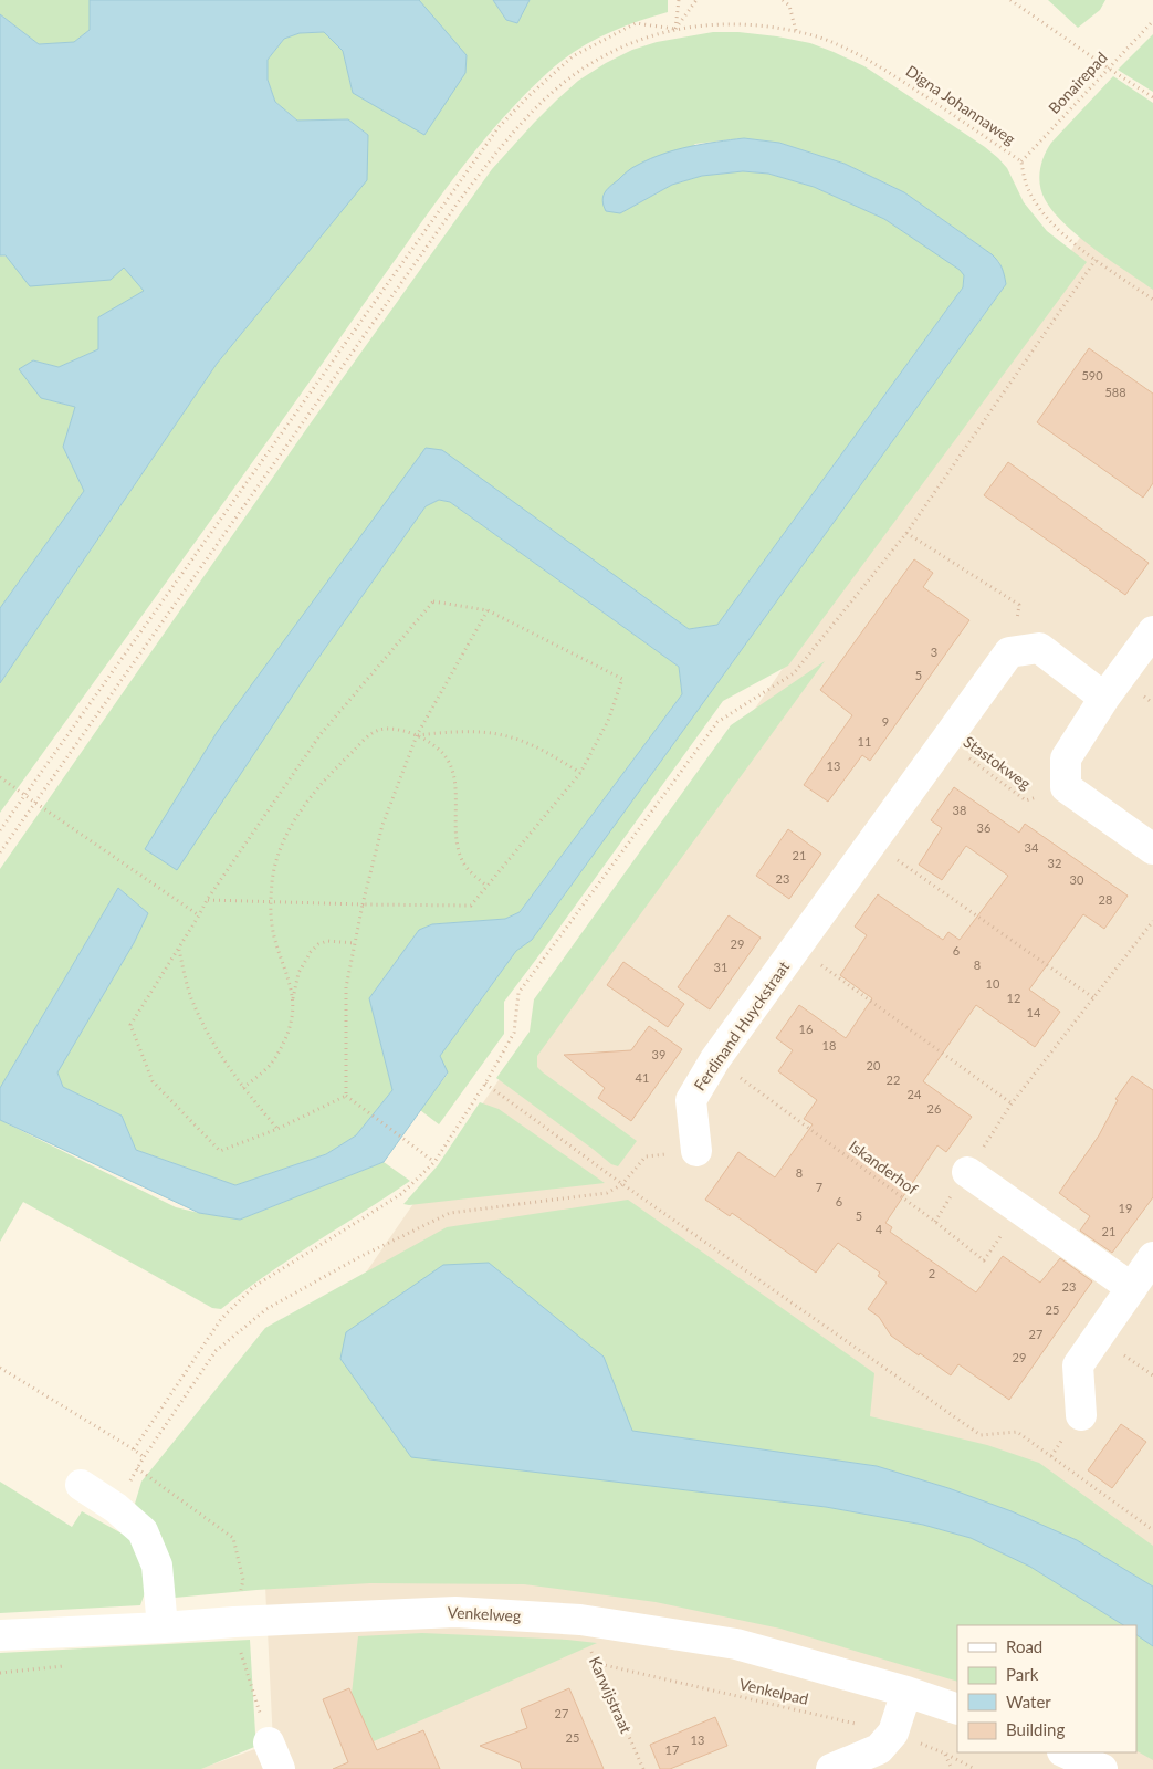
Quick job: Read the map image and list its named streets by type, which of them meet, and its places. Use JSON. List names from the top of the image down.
{
  "streets": {
    "street": ["Ferdinand Huyckstraat", "Venkelweg"],
    "path": [
      "Bonairepad",
      "Digna Johannaweg",
      "Stastokweg",
      "Iskanderhof",
      "Venkelpad",
      "Karwijstraat"
    ]
  },
  "crossings": [
    ["Bonairepad", "Digna Johannaweg"],
    ["Stastokweg", "Ferdinand Huyckstraat"],
    ["Ferdinand Huyckstraat", "Iskanderhof"],
    ["Venkelweg", "Karwijstraat"],
    ["Venkelpad", "Karwijstraat"]
  ],
  "house_numbers": [
    "590",
    "588",
    "3",
    "5",
    "9",
    "11",
    "13",
    "38",
    "36",
    "34",
    "21",
    "32",
    "23",
    "30",
    "28",
    "29",
    "6",
    "8",
    "31",
    "10",
    "12",
    "14",
    "16",
    "18",
    "39",
    "20",
    "41",
    "22",
    "24",
    "26",
    "8",
    "7",
    "6",
    "19",
    "5",
    "4",
    "21",
    "2",
    "23",
    "25",
    "27",
    "29",
    "27",
    "25",
    "13",
    "17"
  ],
  "legend": [
    "Road",
    "Park",
    "Water",
    "Building"
  ]
}
